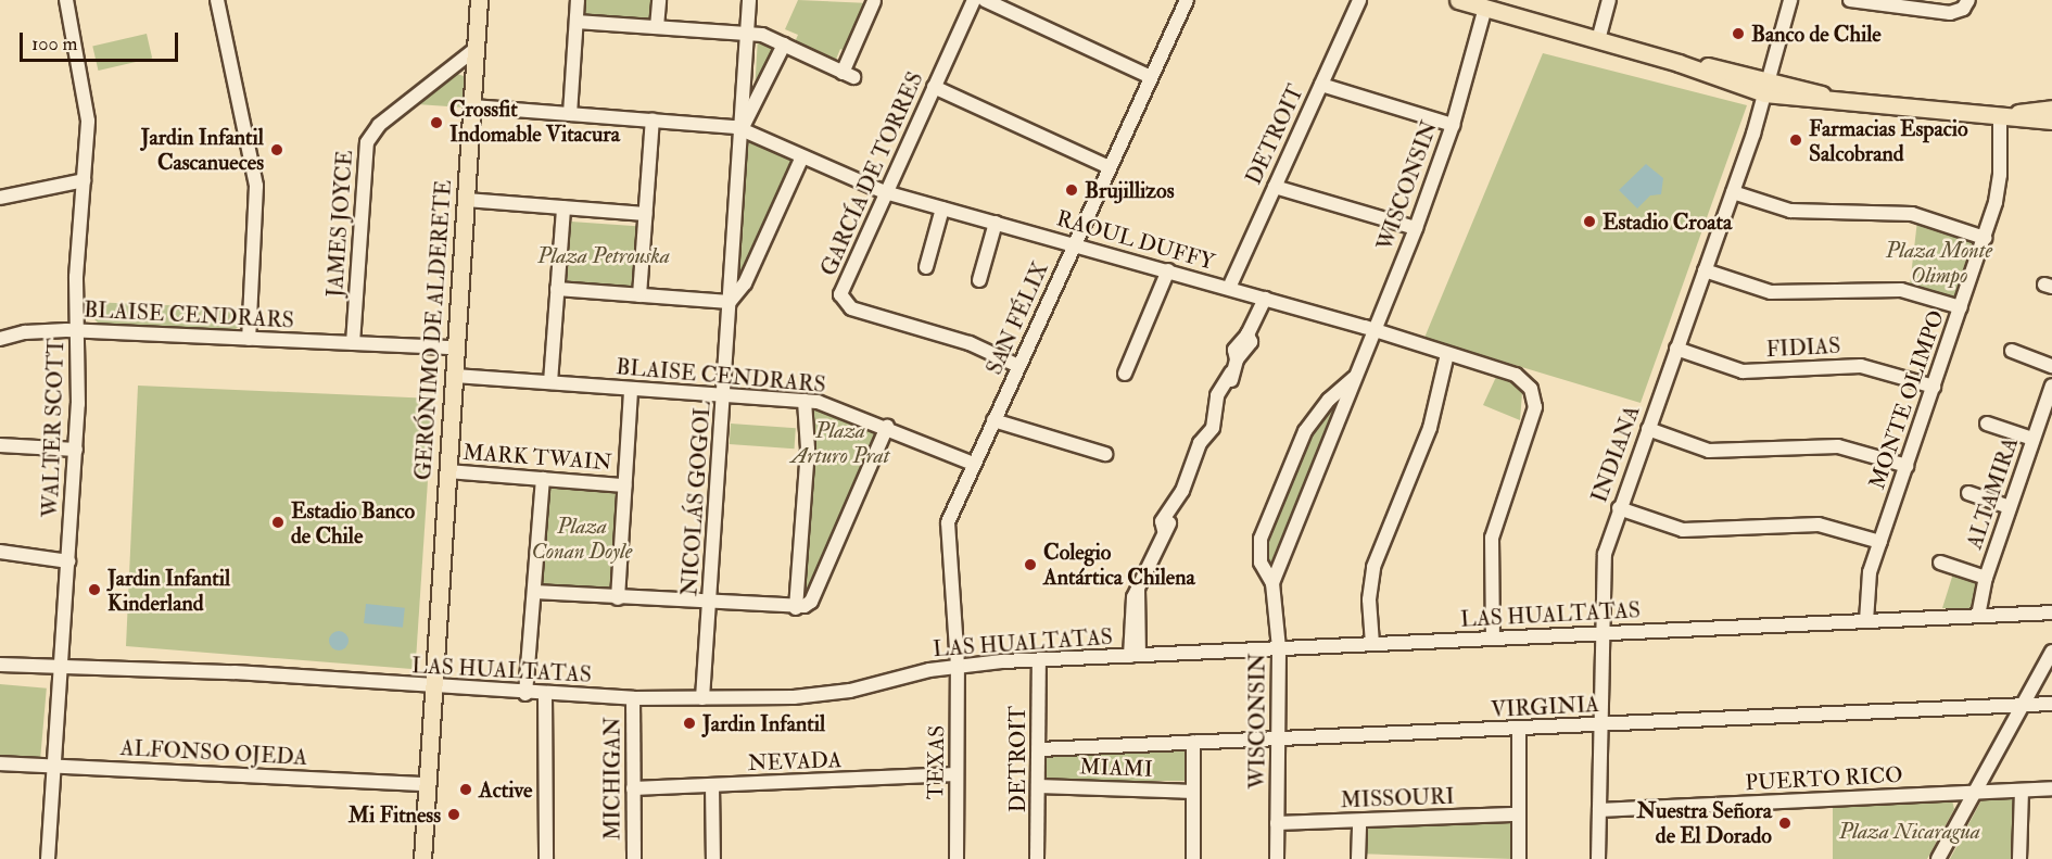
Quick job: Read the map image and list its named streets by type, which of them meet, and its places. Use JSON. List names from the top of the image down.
{
  "streets": {
    "main road": ["GERÓNIMO DE ALDERETE"],
    "street": [
      "DETROIT",
      "GARCÍA DE TORRES",
      "WISCONSIN",
      "JAMES JOYCE",
      "RAOUL DUFFY",
      "BLAISE CENDRARS",
      "SAN FÉLIX",
      "FIDIAS",
      "MONTE OLIMPO",
      "WALTER SCOTT",
      "INDIANA",
      "MARK TWAIN",
      "ALTAMIRA",
      "NICOLÁS GOGOL",
      "LAS HUALTATAS",
      "VIRGINIA",
      "ALFONSO OJEDA",
      "NEVADA",
      "TEXAS",
      "MIAMI",
      "MICHIGAN",
      "PUERTO RICO",
      "MISSOURI"
    ]
  },
  "crossings": [
    ["DETROIT", "RAOUL DUFFY"],
    ["DETROIT", "LAS HUALTATAS"],
    ["DETROIT", "VIRGINIA"],
    ["DETROIT", "MIAMI"],
    ["GARCÍA DE TORRES", "RAOUL DUFFY"],
    ["GARCÍA DE TORRES", "SAN FÉLIX"],
    ["WISCONSIN", "RAOUL DUFFY"],
    ["WISCONSIN", "LAS HUALTATAS"],
    ["WISCONSIN", "VIRGINIA"],
    ["WISCONSIN", "MISSOURI"],
    ["JAMES JOYCE", "BLAISE CENDRARS"],
    ["JAMES JOYCE", "GERÓNIMO DE ALDERETE"],
    ["RAOUL DUFFY", "SAN FÉLIX"],
    ["RAOUL DUFFY", "GERÓNIMO DE ALDERETE"],
    ["RAOUL DUFFY", "NICOLÁS GOGOL"],
    ["RAOUL DUFFY", "LAS HUALTATAS"],
    ["BLAISE CENDRARS", "SAN FÉLIX"],
    ["BLAISE CENDRARS", "GERÓNIMO DE ALDERETE"],
    ["BLAISE CENDRARS", "WALTER SCOTT"],
    ["BLAISE CENDRARS", "NICOLÁS GOGOL"],
    ["SAN FÉLIX", "LAS HUALTATAS"],
    ["SAN FÉLIX", "TEXAS"],
    ["GERÓNIMO DE ALDERETE", "MARK TWAIN"],
    ["GERÓNIMO DE ALDERETE", "LAS HUALTATAS"],
    ["GERÓNIMO DE ALDERETE", "ALFONSO OJEDA"],
    ["FIDIAS", "MONTE OLIMPO"],
    ["FIDIAS", "INDIANA"],
    ["MONTE OLIMPO", "LAS HUALTATAS"],
    ["WALTER SCOTT", "LAS HUALTATAS"],
    ["WALTER SCOTT", "ALFONSO OJEDA"],
    ["INDIANA", "LAS HUALTATAS"],
    ["INDIANA", "VIRGINIA"],
    ["INDIANA", "PUERTO RICO"],
    ["ALTAMIRA", "LAS HUALTATAS"],
    ["NICOLÁS GOGOL", "LAS HUALTATAS"],
    ["LAS HUALTATAS", "TEXAS"],
    ["LAS HUALTATAS", "MICHIGAN"],
    ["NEVADA", "TEXAS"],
    ["NEVADA", "MICHIGAN"]
  ],
  "parks": [
    "Plaza Monte Olimpo",
    "Plaza Petrouska",
    "Plaza Arturo Prat",
    "Plaza Conan Doyle",
    "Plaza Nicaragua"
  ],
  "places": [
    "Banco de Chile",
    "Crossfit Indomable Vitacura",
    "Farmacias Espacio Salcobrand",
    "Jardin Infantil Cascanueces",
    "Brujillizos",
    "Estadio Croata",
    "Estadio Banco de Chile",
    "Colegio Antártica Chilena",
    "Jardin Infantil Kinderland",
    "Jardin Infantil",
    "Active",
    "Mi Fitness",
    "Nuestra Señora de El Dorado"
  ],
  "scale_bar": "100 m"
}
